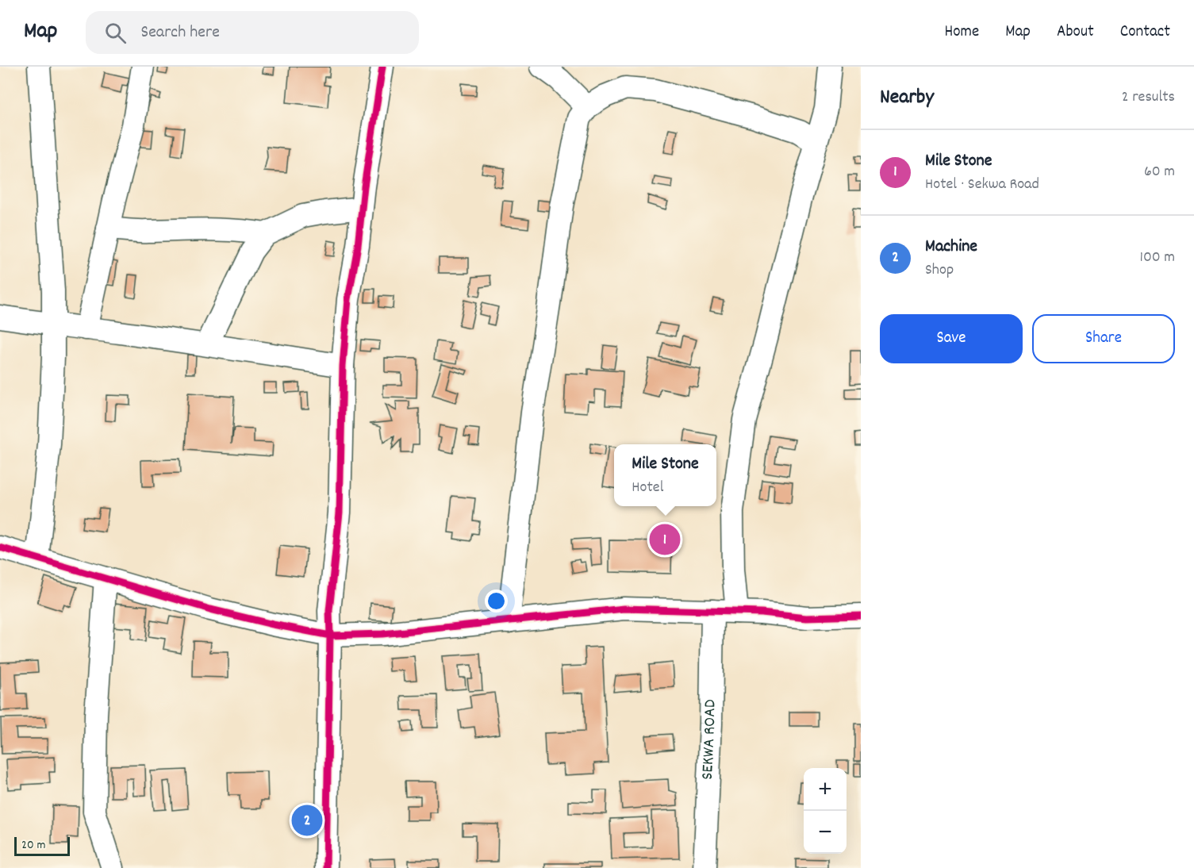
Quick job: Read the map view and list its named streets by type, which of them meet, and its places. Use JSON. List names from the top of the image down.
{
  "streets": {
    "street": ["SEKWA ROAD"]
  },
  "scale_bar": "20 m",
  "page": {
    "header": "Map",
    "search": "Search here",
    "nav": [
      "Home",
      "Map",
      "About",
      "Contact"
    ],
    "heading": ["Nearby", "2 results"],
    "list": [
      {
        "mark": "1",
        "name": "Mile Stone",
        "note": "Hotel · Sekwa Road",
        "value": "60 m"
      },
      {
        "mark": "2",
        "name": "Machine",
        "note": "Shop",
        "value": "100 m"
      }
    ],
    "buttons": ["Save", "Share"],
    "popup": ["Mile Stone", "Hotel"],
    "pins": ["1", "2"],
    "map_buttons": ["+", "−"],
    "scale": "20 m"
  }
}
